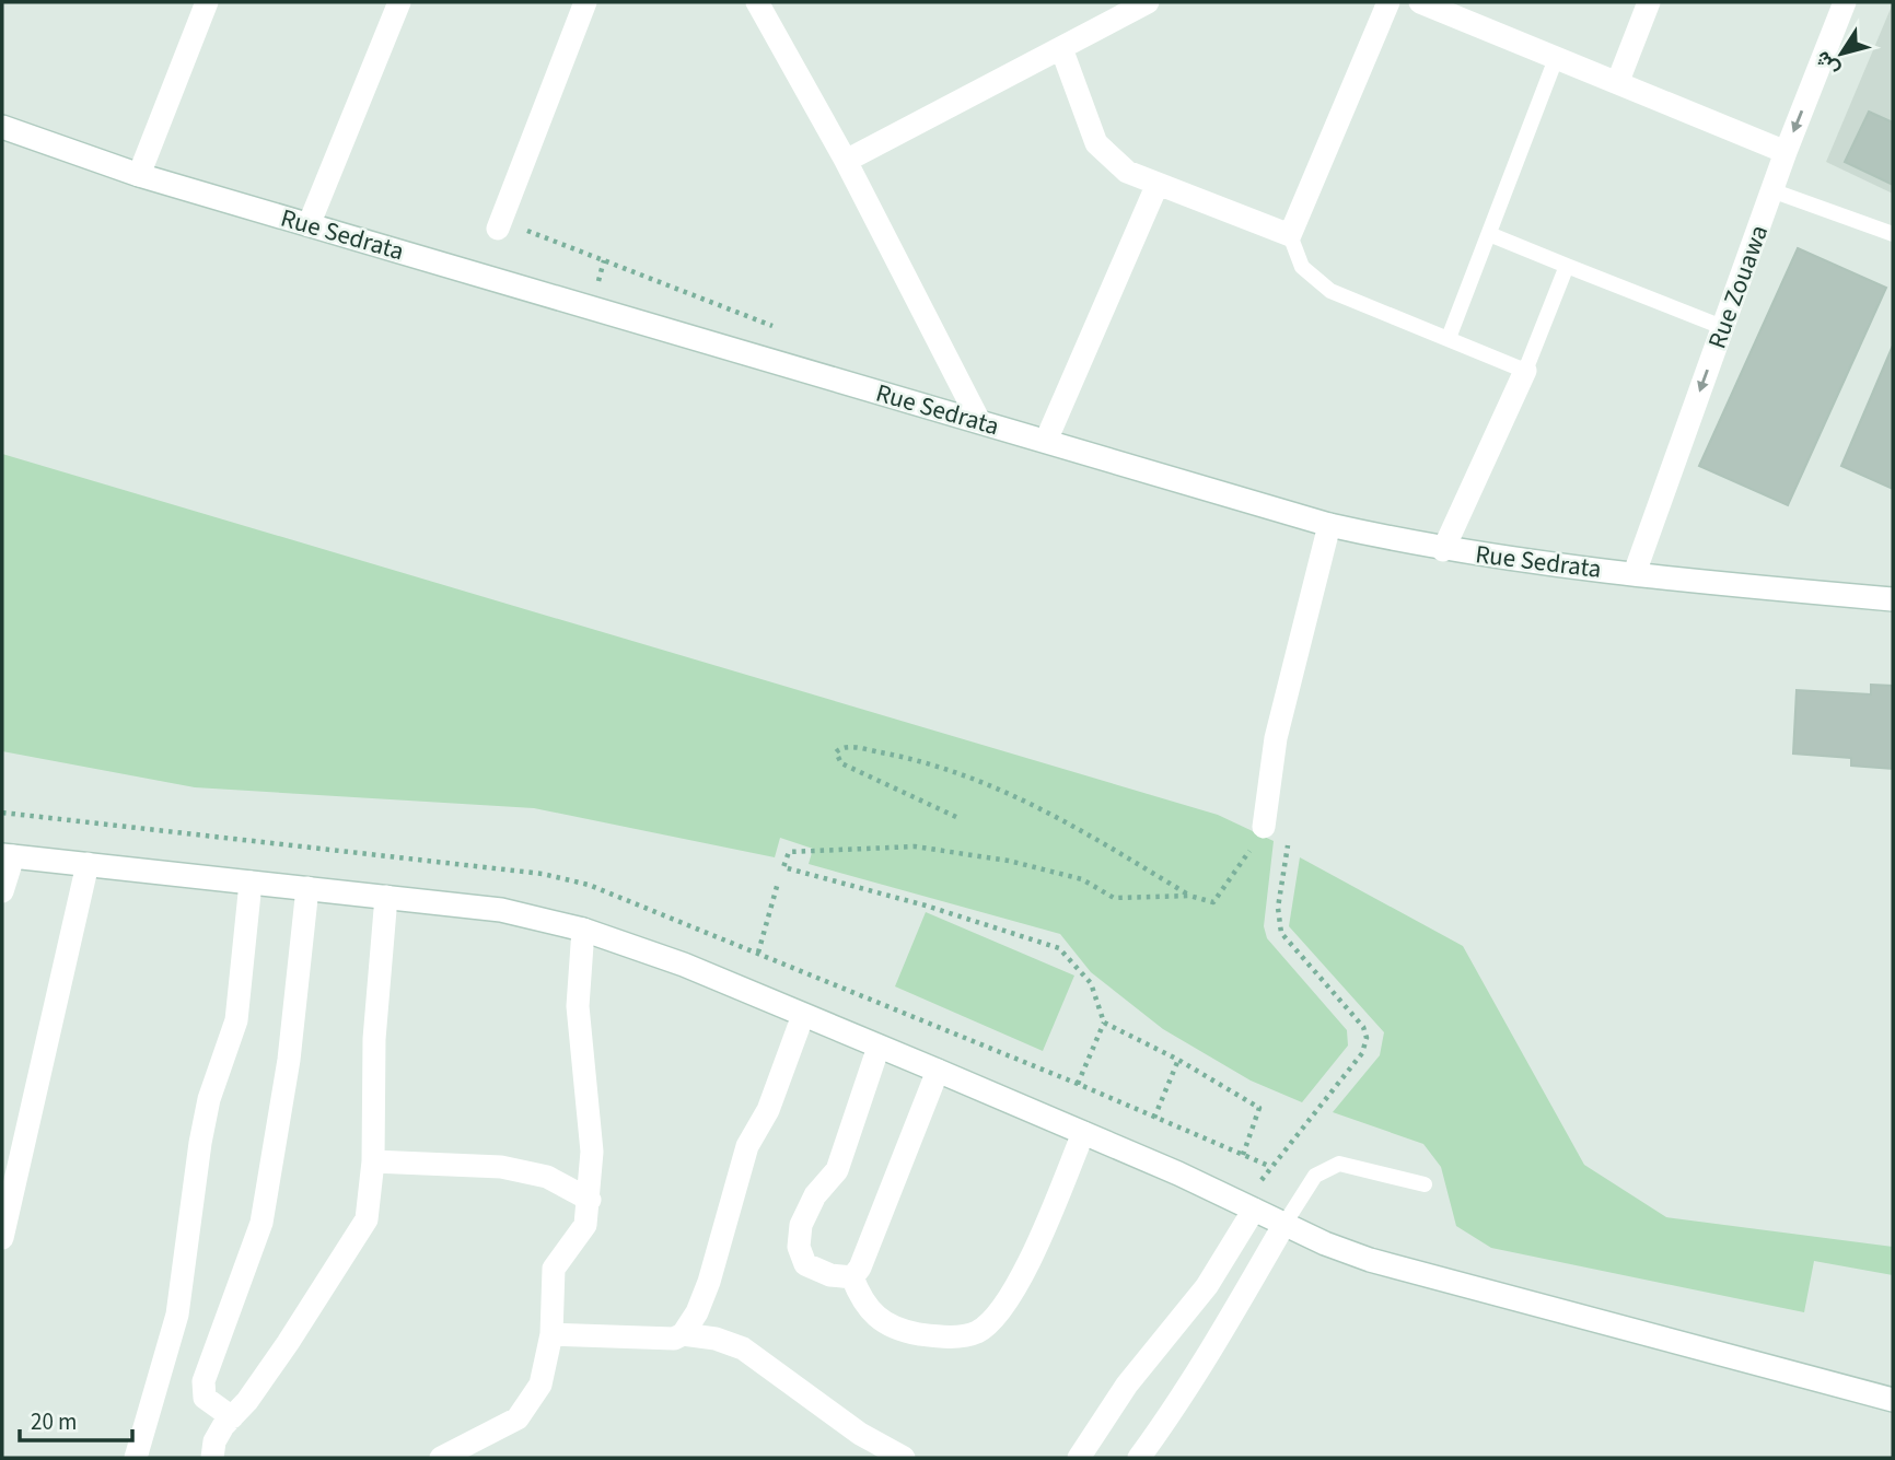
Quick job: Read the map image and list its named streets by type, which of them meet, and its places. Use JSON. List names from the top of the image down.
{
  "streets": {
    "street": ["Rue Sedrata", "Rue Zouawa"]
  },
  "crossings": [
    ["Rue Sedrata", "Rue Zouawa"]
  ],
  "scale_bar": "20 m",
  "north": "bottom left"
}
